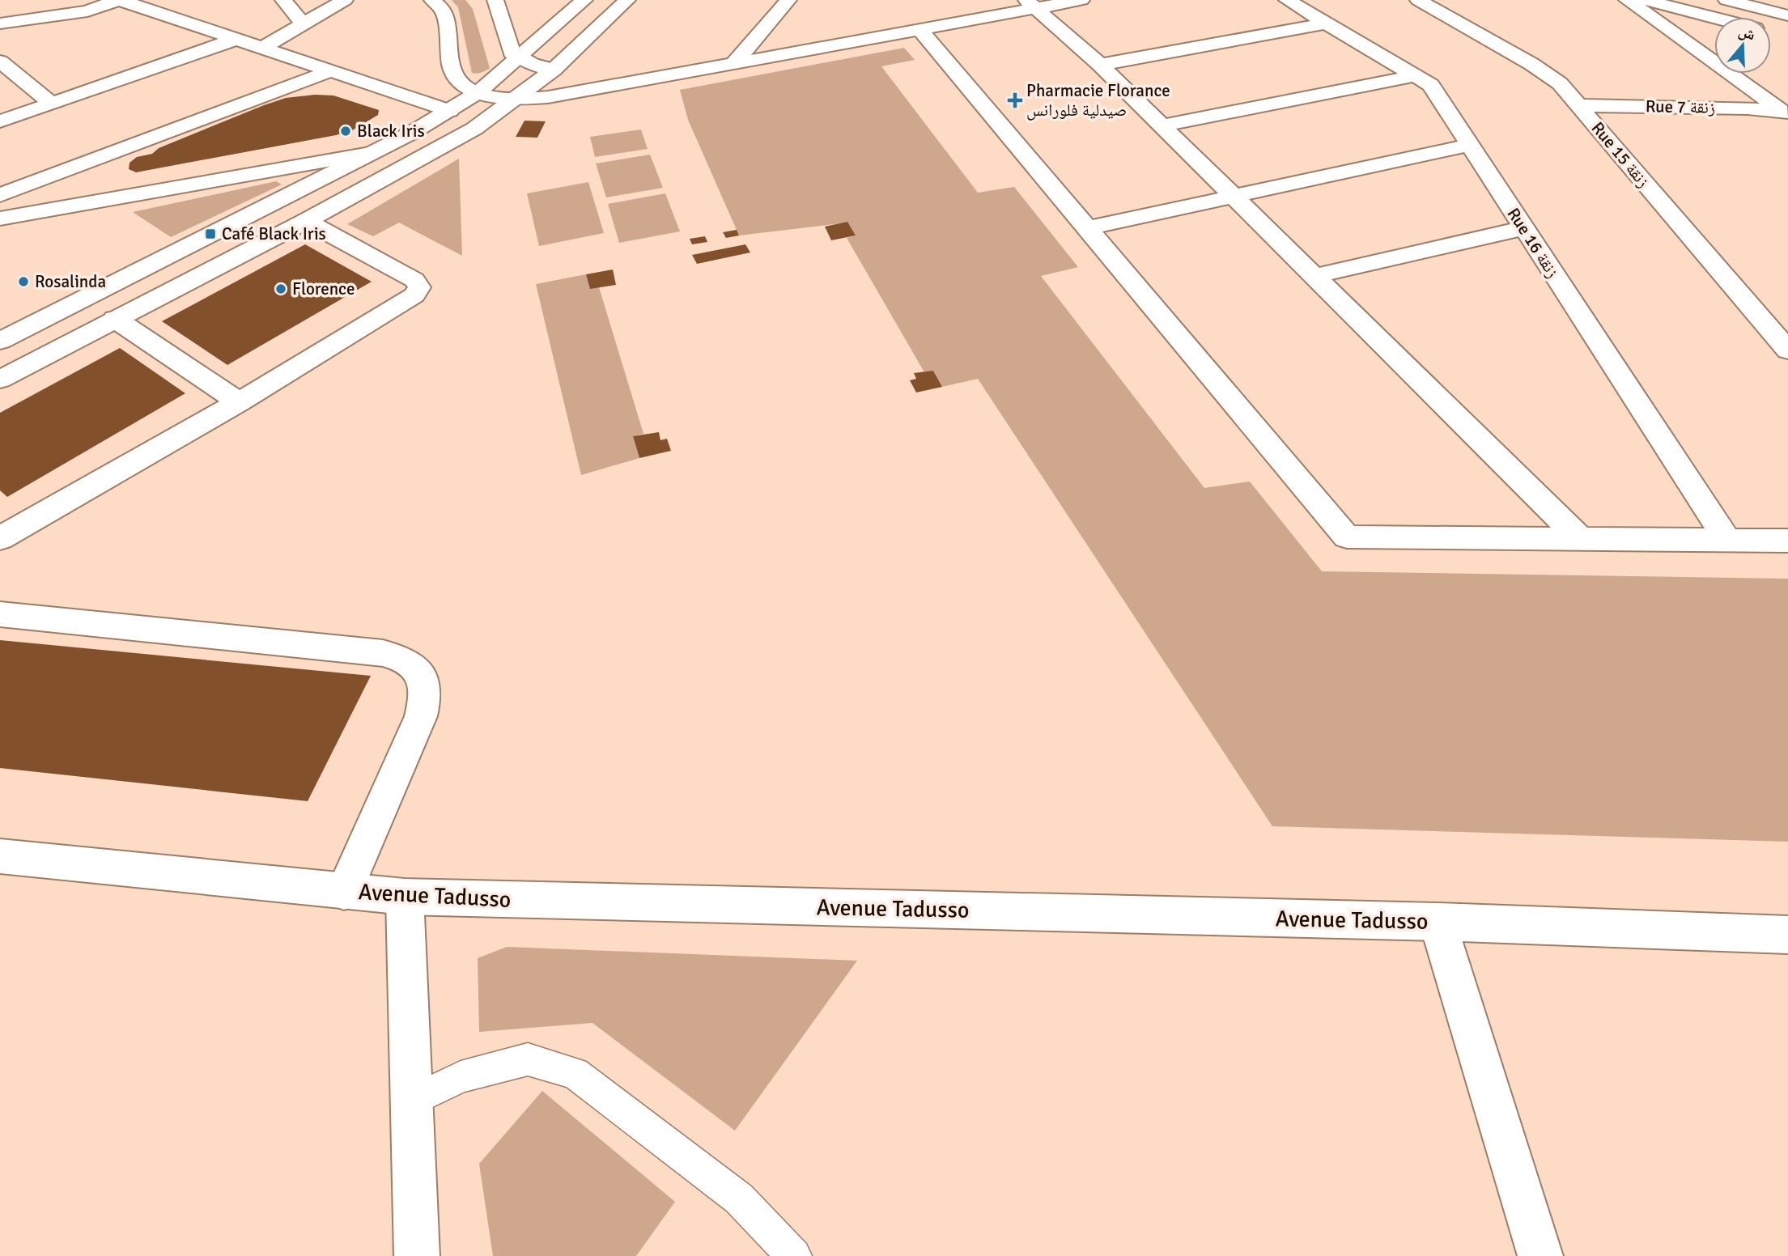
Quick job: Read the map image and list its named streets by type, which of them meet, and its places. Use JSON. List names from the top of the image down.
{
  "streets": {
    "street": [
      "Rue 7 زنقة",
      "Rue 15 زنقة",
      "Rue 16 زنقة",
      "Avenue Tadusso"
    ]
  },
  "crossings": [
    ["Rue 7 زنقة", "Rue 15 زنقة"]
  ],
  "places": {
    "health": ["Pharmacie Florance صيدلية فلورانس"],
    "other": ["Black Iris", "Rosalinda", "Florence"],
    "transit": ["Café Black Iris"]
  },
  "north": "top"
}
